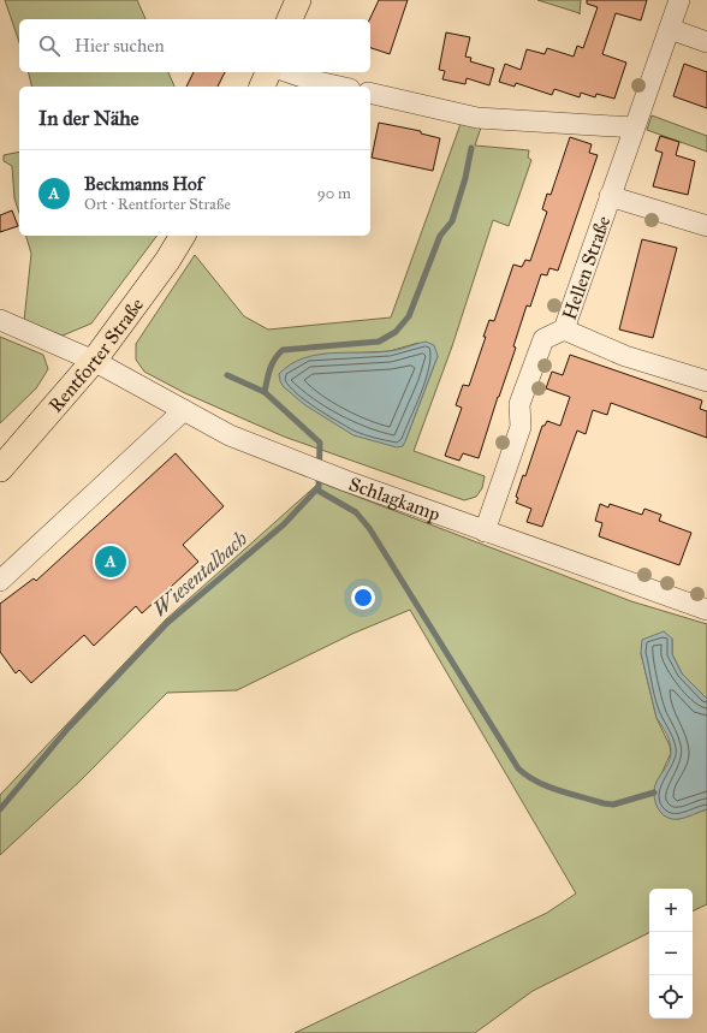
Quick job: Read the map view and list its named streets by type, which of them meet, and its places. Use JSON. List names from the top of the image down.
{
  "streets": {
    "main road": ["Rentforter Straße"],
    "street": ["Hellen Straße", "Schlagkamp"]
  },
  "crossings": [
    ["Hellen Straße", "Schlagkamp"],
    ["Rentforter Straße", "Schlagkamp"]
  ],
  "water": ["Wiesentalbach"],
  "page": {
    "search": "Hier suchen",
    "heading": "In der Nähe",
    "list": [
      {
        "mark": "A",
        "name": "Beckmanns Hof",
        "note": "Ort · Rentforter Straße",
        "value": "90 m"
      }
    ],
    "pins": "A",
    "map_buttons": ["+", "−"]
  }
}
